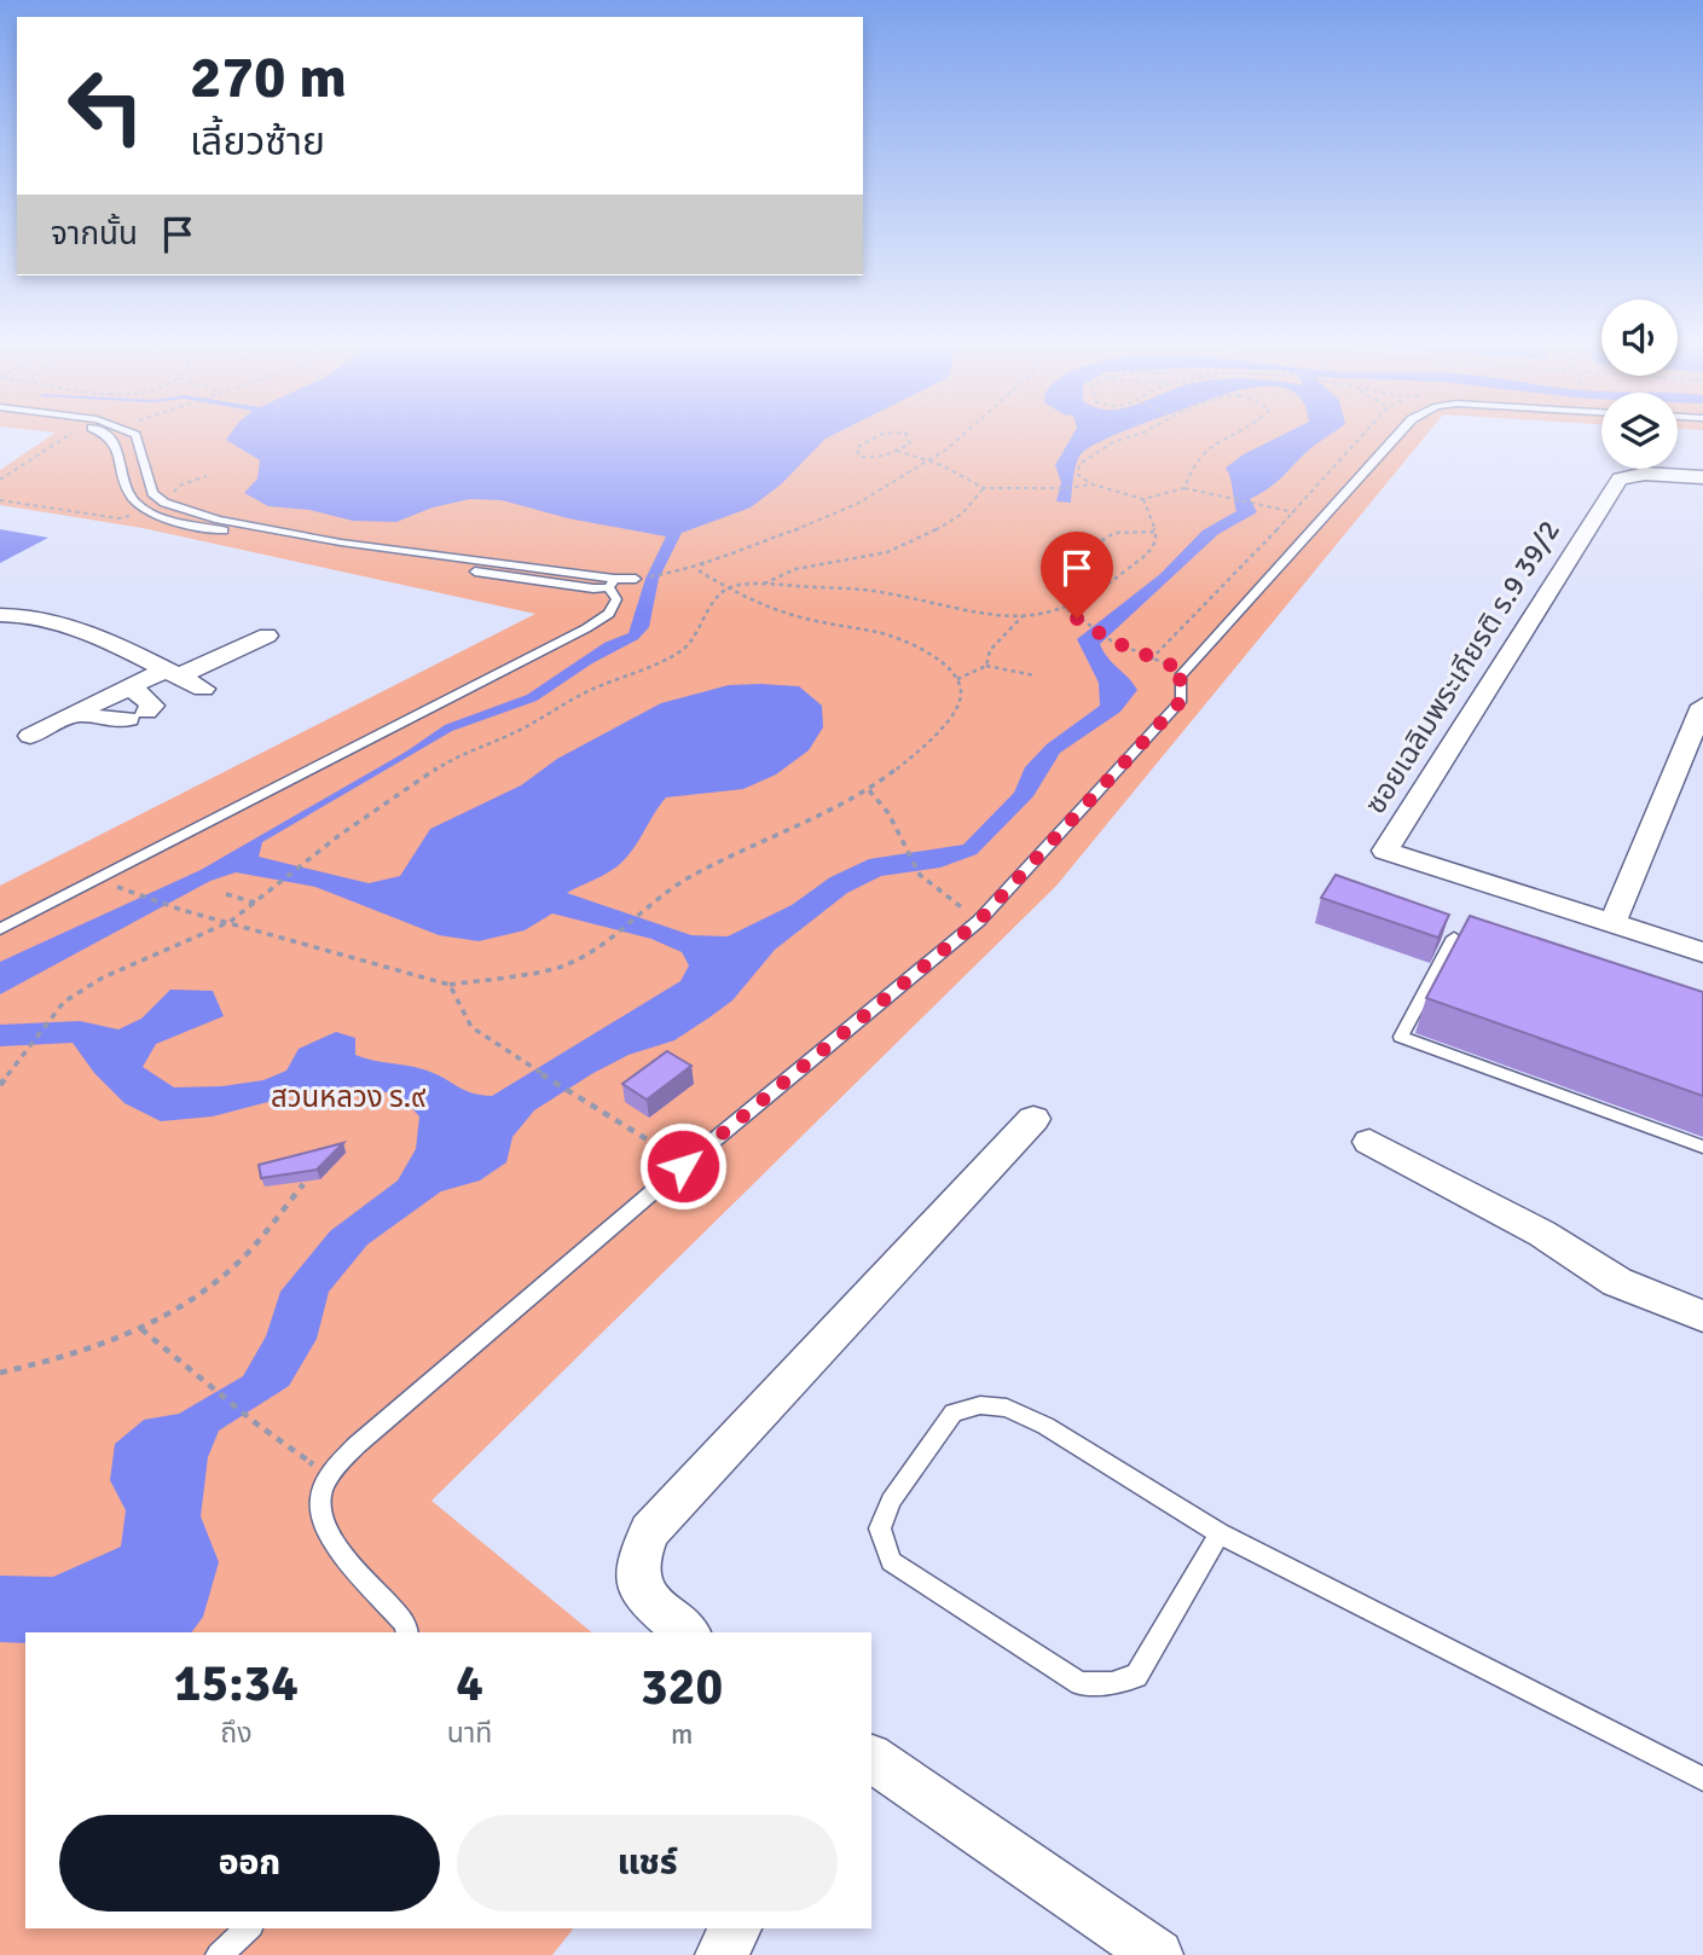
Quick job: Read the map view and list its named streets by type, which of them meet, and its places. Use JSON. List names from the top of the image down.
{
  "streets": {
    "street": ["ซอยเฉลิมพระเกียรติ ร.9 39/2"]
  },
  "parks": ["สวนหลวง ร.๙"],
  "page": {
    "turn": ["270 m", "เลี้ยวซ้าย"],
    "then": "จากนั้น",
    "eta": [
      "15:34",
      "ถึง",
      "4",
      "นาที",
      "320",
      "m"
    ],
    "buttons": ["ออก", "แชร์"]
  }
}
